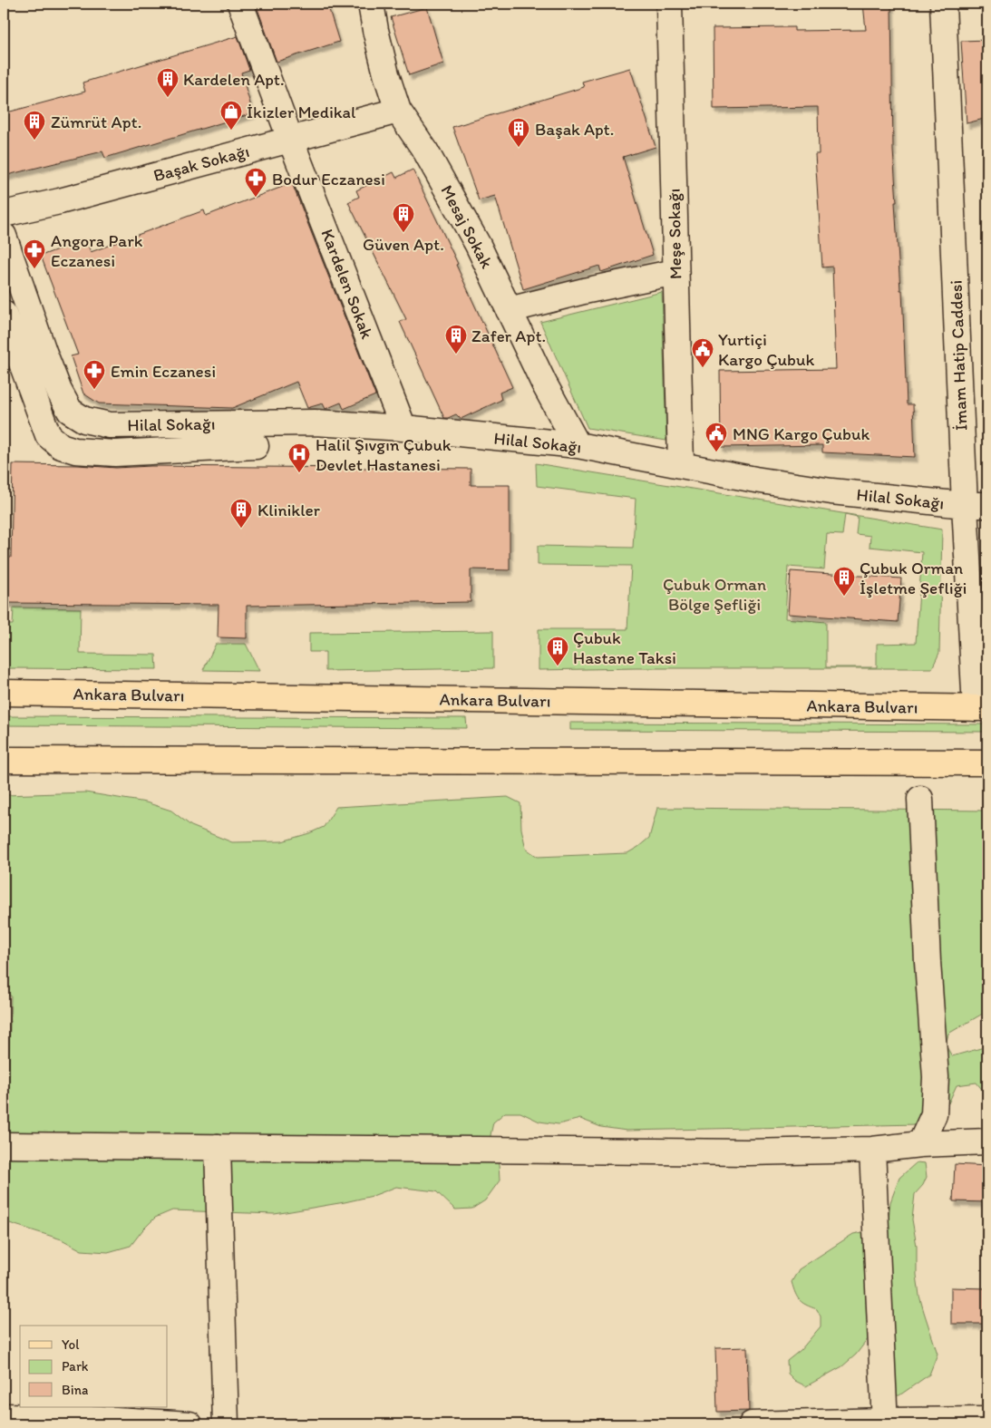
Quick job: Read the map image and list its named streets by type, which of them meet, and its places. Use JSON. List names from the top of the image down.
{
  "streets": {
    "main road": ["Ankara Bulvarı"],
    "street": [
      "Başak Sokağı",
      "Mesaj Sokak",
      "Meşe Sokağı",
      "Kardelen Sokak",
      "İmam Hatip Caddesi",
      "Hilal Sokağı"
    ]
  },
  "crossings": [
    ["Başak Sokağı", "Mesaj Sokak"],
    ["Başak Sokağı", "Kardelen Sokak"],
    ["Mesaj Sokak", "Hilal Sokağı"],
    ["Meşe Sokağı", "Hilal Sokağı"],
    ["Kardelen Sokak", "Hilal Sokağı"],
    ["İmam Hatip Caddesi", "Hilal Sokağı"],
    ["İmam Hatip Caddesi", "Ankara Bulvarı"]
  ],
  "parks": ["Çubuk Orman Bölge Şefliği"],
  "places": {
    "building": [
      "Kardelen Apt.",
      "Zümrüt Apt.",
      "Başak Apt.",
      "Güven Apt.",
      "Zafer Apt.",
      "Klinikler",
      "Çubuk Orman İşletme Şefliği",
      "Çubuk Hastane Taksi"
    ],
    "shop": ["İkizler Medikal"],
    "pharmacy": ["Bodur Eczanesi", "Angora Park Eczanesi", "Emin Eczanesi"],
    "public building": ["Yurtiçi Kargo Çubuk", "MNG Kargo Çubuk"],
    "hospital": ["Halil Şıvgın Çubuk Devlet Hastanesi"]
  },
  "legend": ["Yol", "Park", "Bina"]
}
